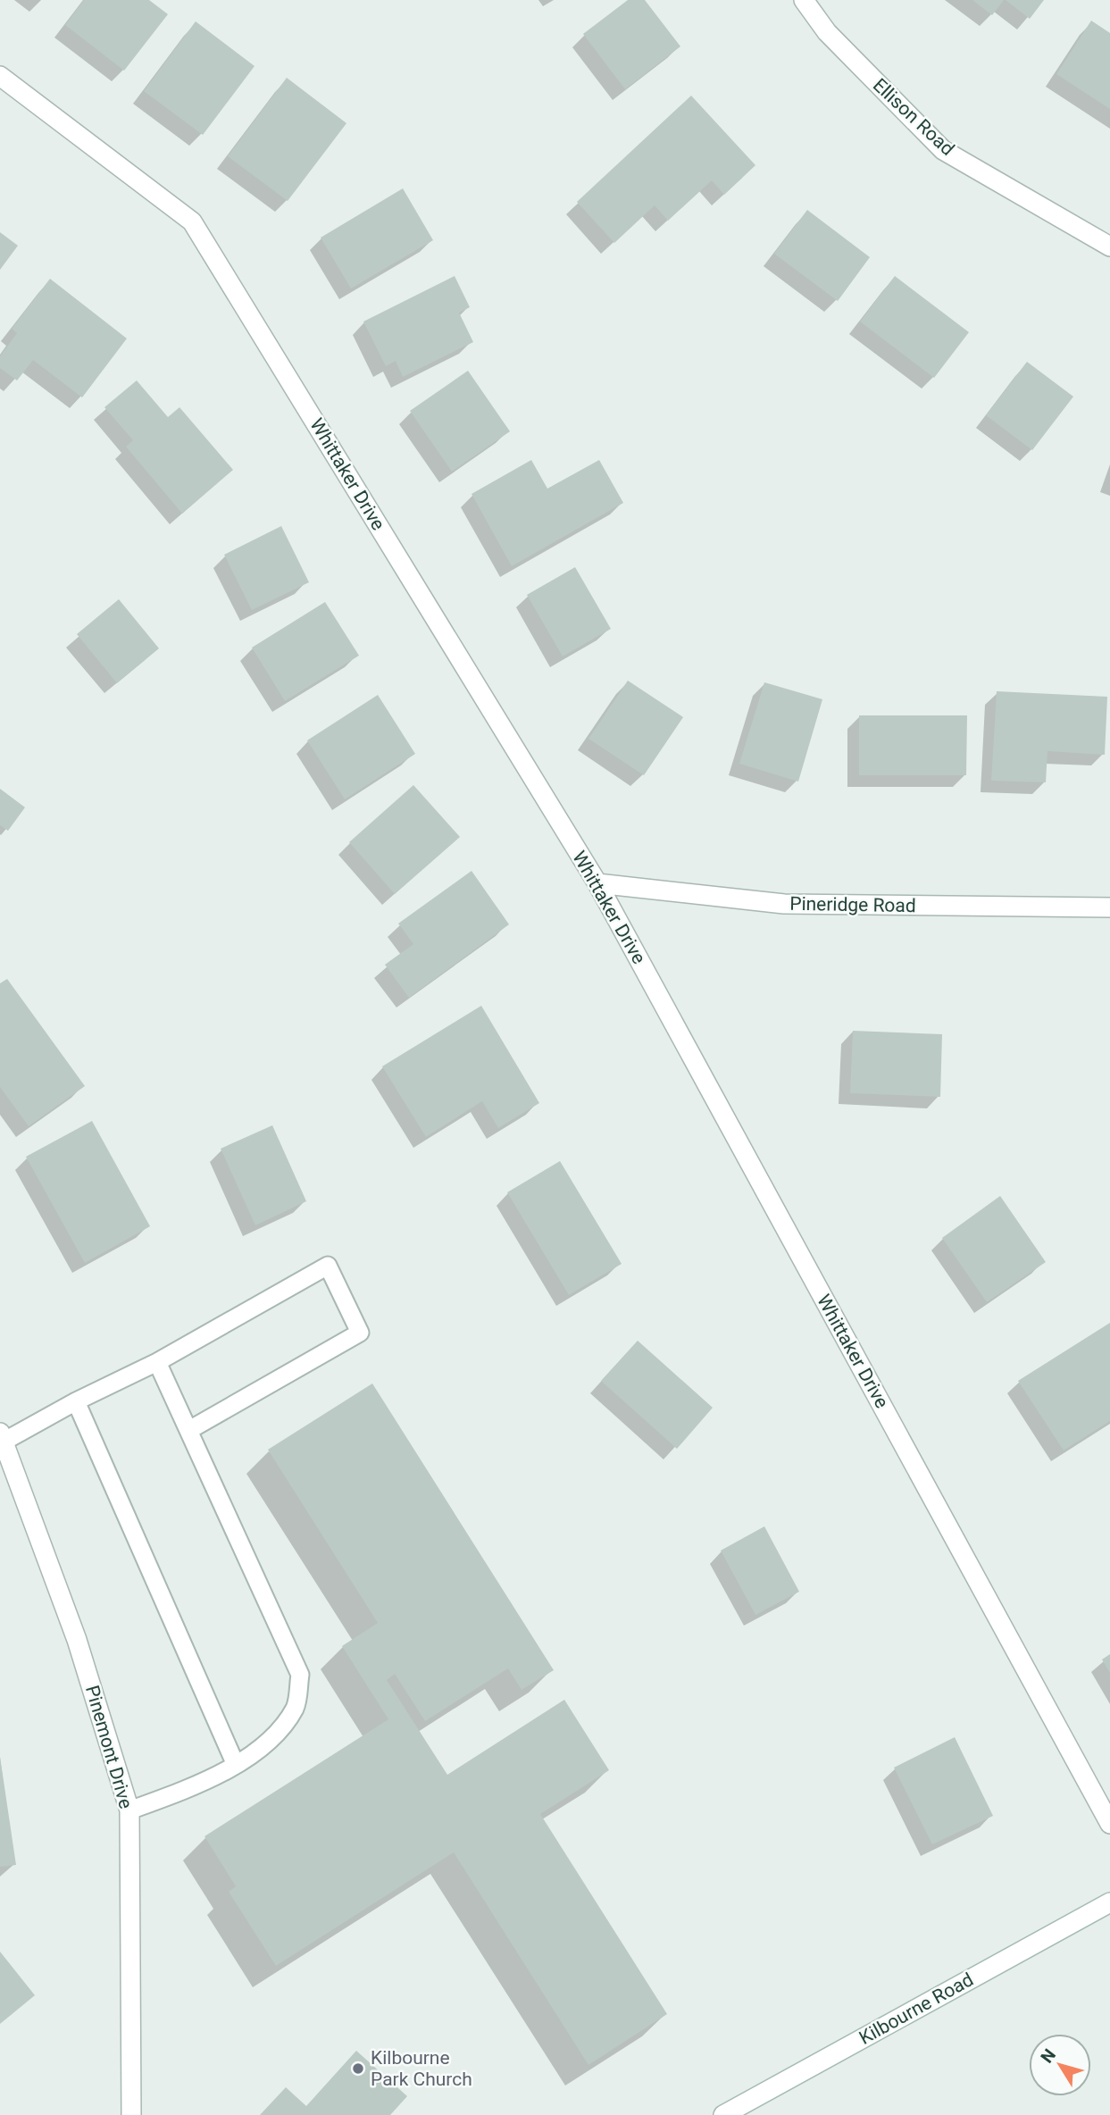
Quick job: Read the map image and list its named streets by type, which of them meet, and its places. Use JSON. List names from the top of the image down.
{
  "streets": {
    "street": [
      "Ellison Road",
      "Whittaker Drive",
      "Pineridge Road",
      "Pinemont Drive",
      "Kilbourne Road"
    ]
  },
  "crossings": [
    ["Whittaker Drive", "Pineridge Road"]
  ],
  "places": ["Kilbourne Park Church"],
  "north": "top left"
}
